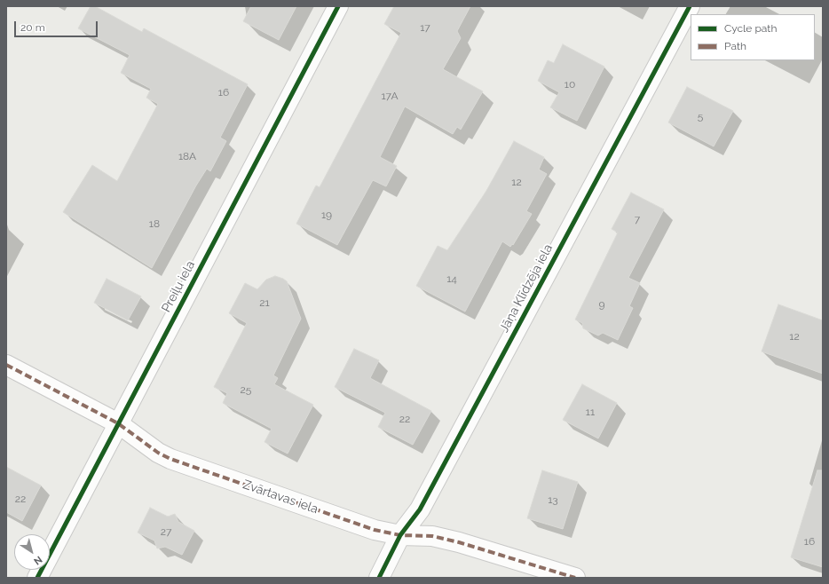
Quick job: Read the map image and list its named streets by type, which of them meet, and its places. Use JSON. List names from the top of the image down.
{
  "streets": {
    "street": ["Preiļu iela", "Jāņa Klīdzēja iela", "Zvārtavas iela"]
  },
  "crossings": [
    ["Preiļu iela", "Zvārtavas iela"],
    ["Jāņa Klīdzēja iela", "Zvārtavas iela"]
  ],
  "house_numbers": [
    "17",
    "10",
    "16",
    "17A",
    "5",
    "18A",
    "12",
    "19",
    "7",
    "18",
    "14",
    "21",
    "9",
    "12",
    "25",
    "11",
    "22",
    "22",
    "13",
    "27",
    "16"
  ],
  "legend": ["Cycle path", "Path"],
  "scale_bar": "20 m",
  "north": "bottom right"
}
